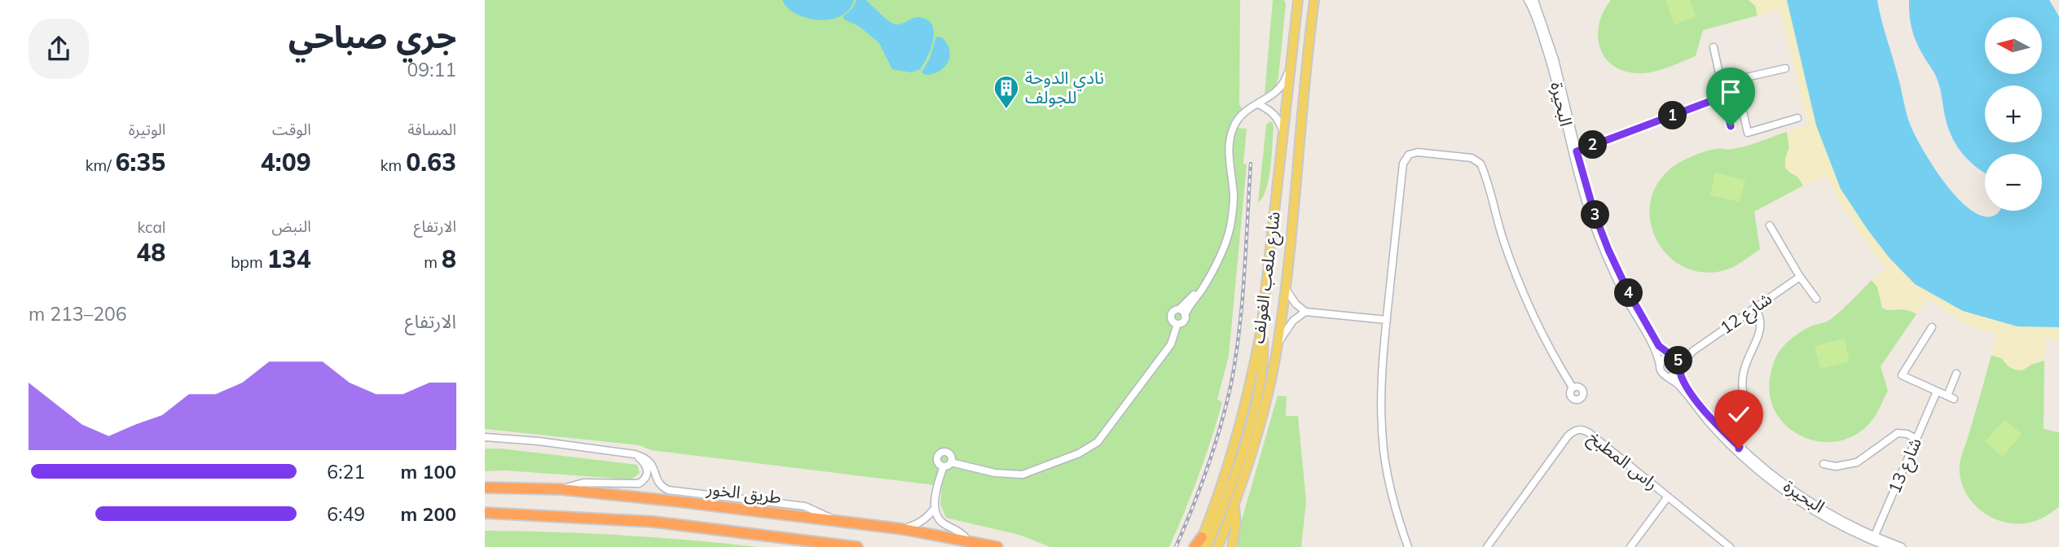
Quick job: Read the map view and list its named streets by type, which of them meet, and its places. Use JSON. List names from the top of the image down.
{
  "streets": {
    "highway": ["طريق الخور"],
    "main road": ["شارع ملعب الغولف"],
    "street": [
      "البحيرة",
      "شارع 12",
      "راس المطبخ",
      "شارع 13"
    ]
  },
  "crossings": [
    ["البحيرة", "شارع 12"],
    ["البحيرة", "شارع 13"]
  ],
  "places": {
    "building": ["نادي الدوحة للجولف"]
  },
  "north": "left",
  "page": {
    "heading": ["جري صباحي", "09:11"],
    "map_buttons": ["+", "−"],
    "stats": [
      ["المسافة", "0.63 km"],
      ["الوقت", "4:09"],
      ["الوتيرة", "6:35 /km"],
      ["الارتفاع", "8 m"],
      ["النبض", "134 bpm"],
      ["kcal", "48"]
    ],
    "pins": [
      "1",
      "2",
      "3",
      "4",
      "5"
    ],
    "chart": ["الارتفاع", "206–213 m"],
    "list": [
      {
        "name": "100 m",
        "note": "6:21"
      },
      {
        "name": "200 m",
        "note": "6:49"
      }
    ]
  }
}
